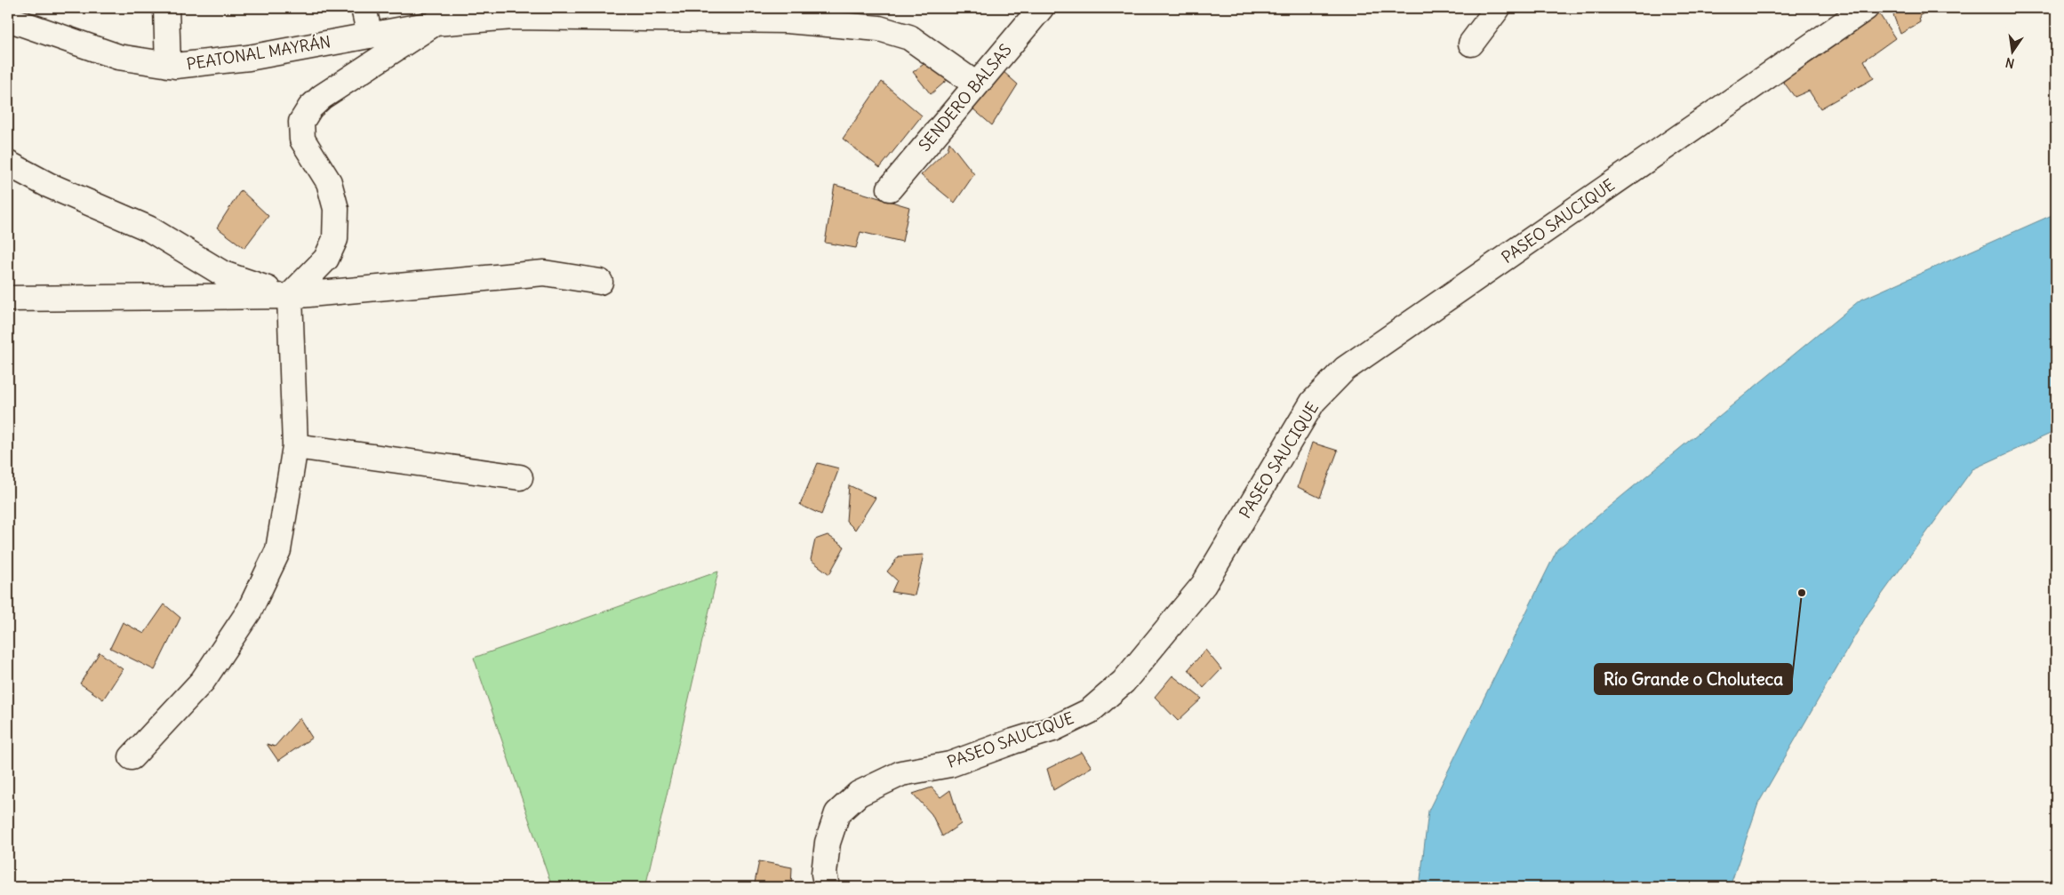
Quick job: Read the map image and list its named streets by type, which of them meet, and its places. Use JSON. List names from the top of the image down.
{
  "streets": {
    "street": ["PEATONAL MAYRÁN", "SENDERO BALSAS", "PASEO SAUCIQUE"]
  },
  "crossings": [
    ["PEATONAL MAYRÁN", "SENDERO BALSAS"]
  ],
  "places": ["Río Grande o Choluteca"],
  "north": "bottom"
}
